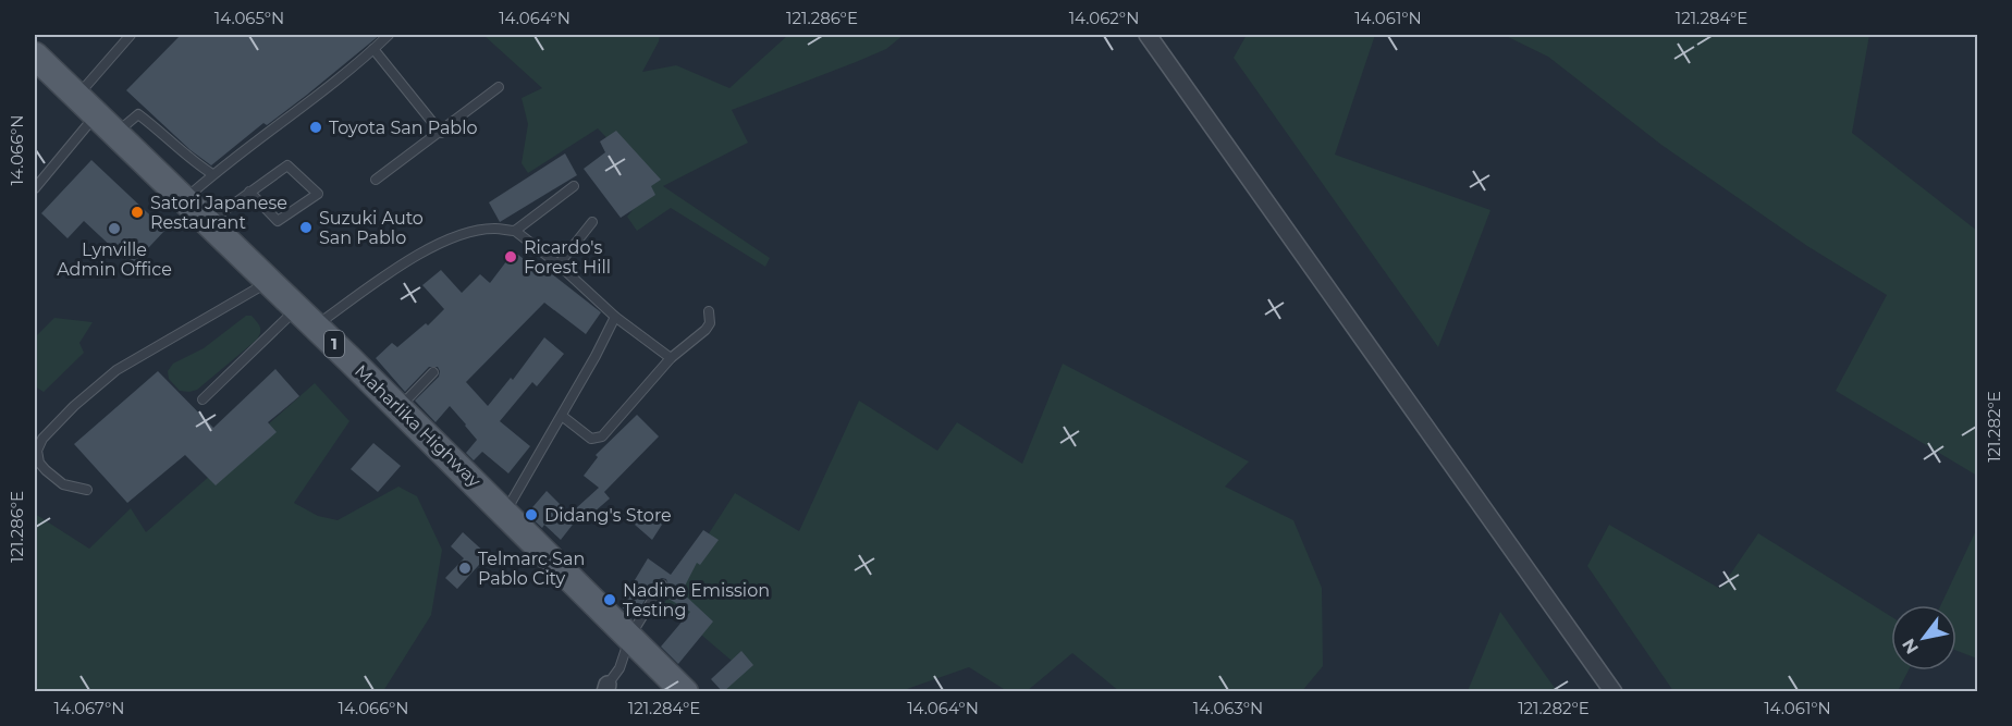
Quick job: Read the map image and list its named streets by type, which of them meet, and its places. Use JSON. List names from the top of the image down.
{
  "streets": {
    "main road": ["1", "Maharlika Highway"]
  },
  "places": [
    "Toyota San Pablo",
    "Satori Japanese Restaurant",
    "Suzuki Auto San Pablo",
    "Lynville Admin Office",
    "Ricardo's Forest Hill",
    "Didang's Store",
    "Telmarc San Pablo City",
    "Nadine Emission Testing"
  ],
  "north": "bottom left",
  "coordinates": [
    "14.065°N",
    "14.064°N",
    "121.286°E",
    "14.062°N",
    "14.061°N",
    "121.284°E",
    "14.066°N",
    "121.282°E",
    "14.067°N",
    "14.063°N"
  ]
}
